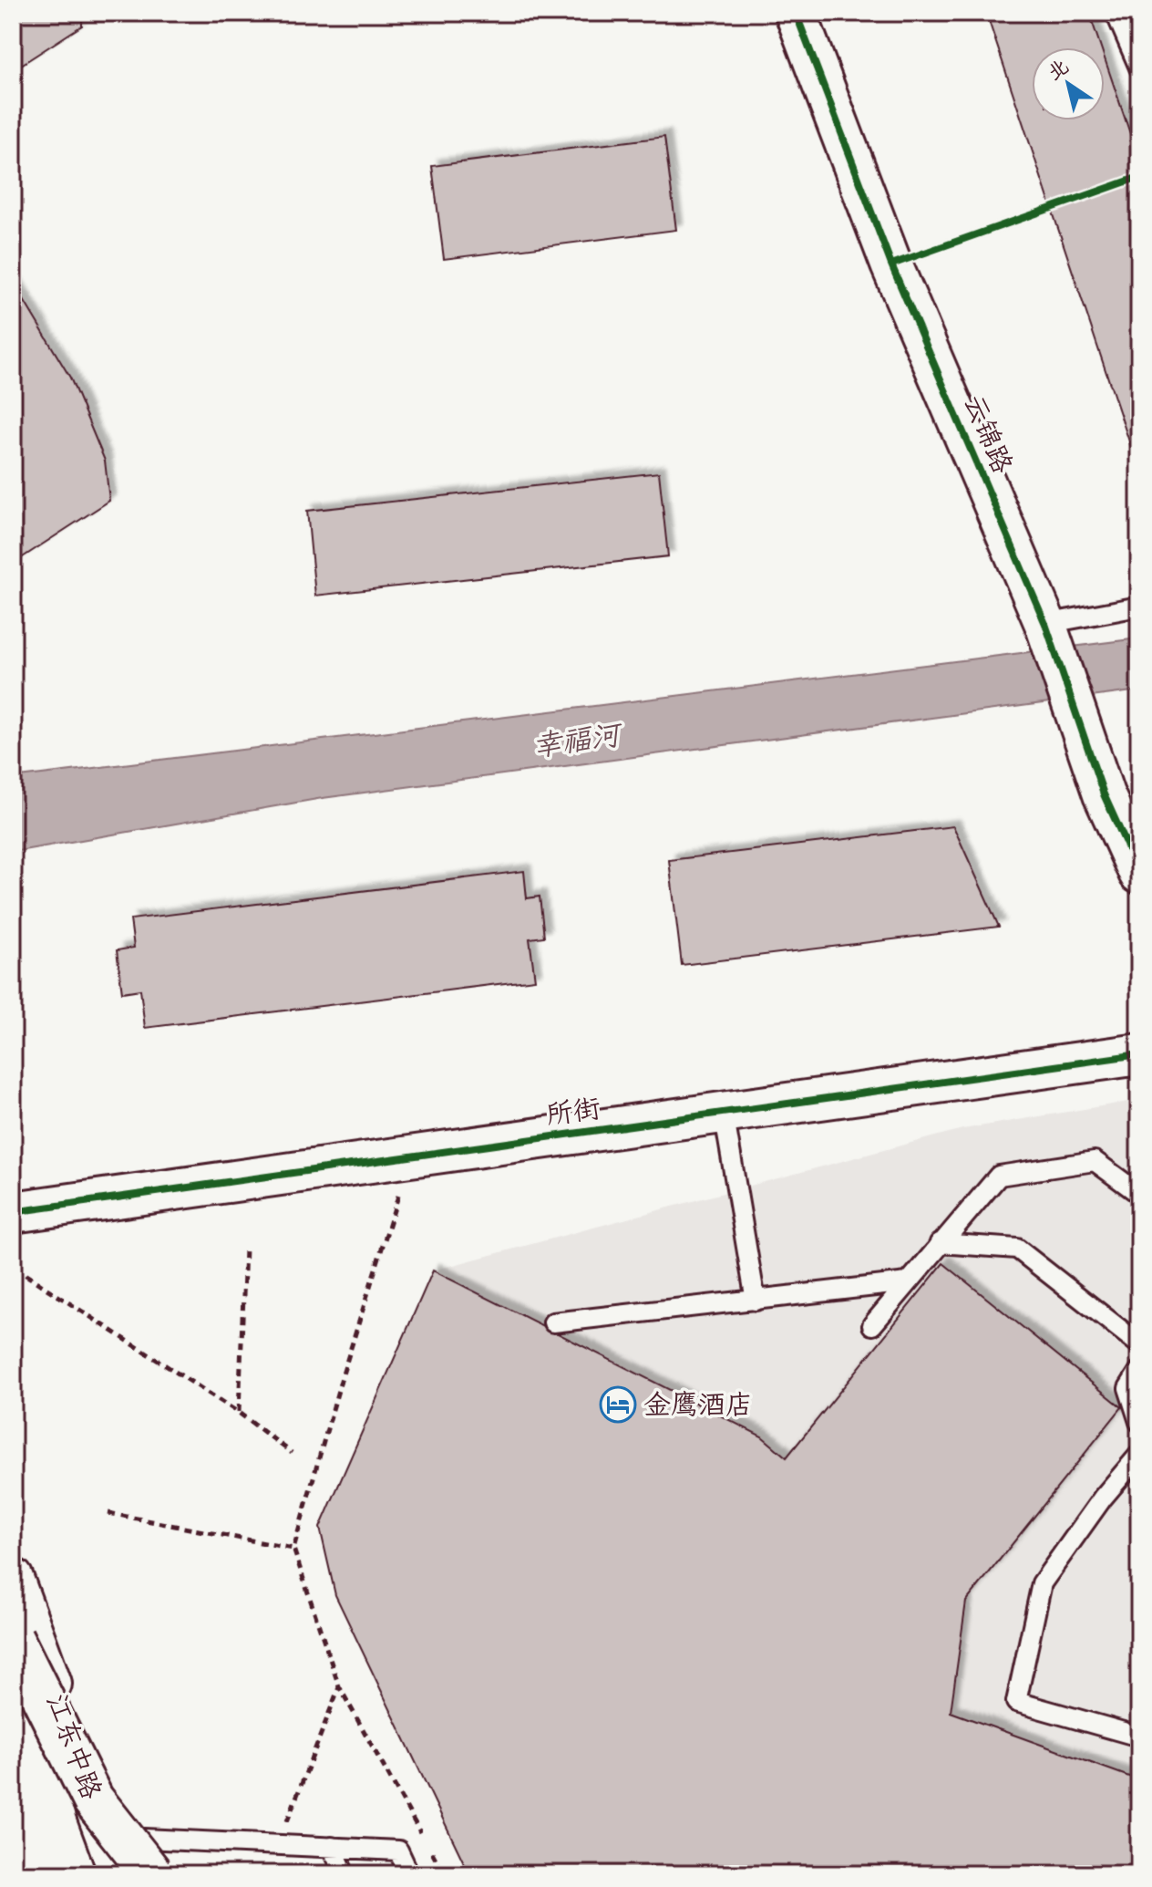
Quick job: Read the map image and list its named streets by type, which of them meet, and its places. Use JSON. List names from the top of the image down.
{
  "streets": {
    "main road": ["云锦路", "所街", "江东中路"]
  },
  "water": ["幸福河"],
  "places": {
    "hotel": ["金鹰酒店"]
  },
  "north": "top left"
}
